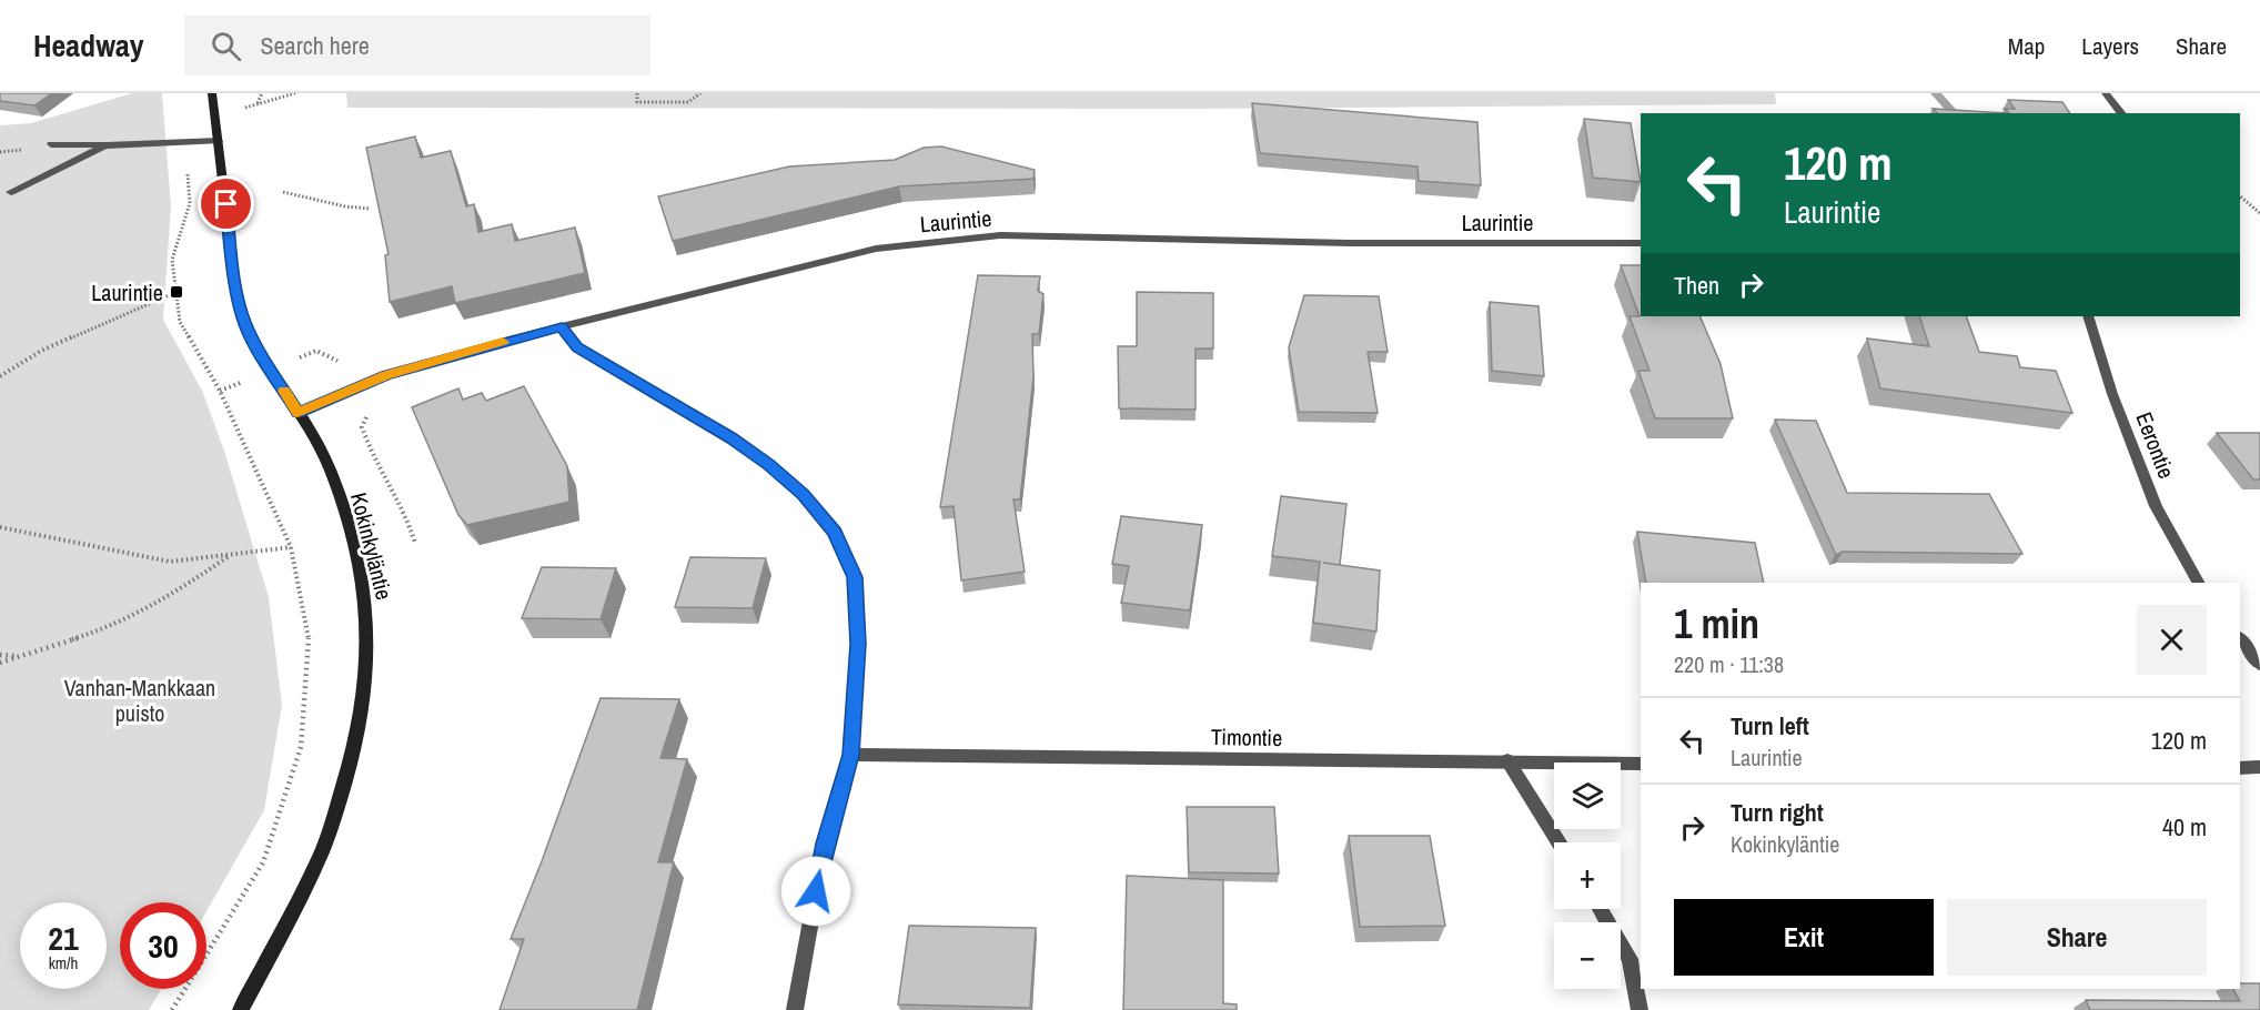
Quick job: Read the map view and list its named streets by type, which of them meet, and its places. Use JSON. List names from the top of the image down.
{
  "streets": {
    "main road": ["Kokinkyläntie"],
    "street": ["Laurintie", "Eerontie", "Timontie"]
  },
  "crossings": [
    ["Laurintie", "Kokinkyläntie"]
  ],
  "parks": ["Vanhan-Mankkaan puisto"],
  "places": {
    "transit": ["Laurintie"]
  },
  "page": {
    "header": "Headway",
    "search": "Search here",
    "nav": ["Map", "Layers", "Share"],
    "turn": ["120 m", "Laurintie"],
    "then": "Then",
    "heading": ["1 min", "220 m · 11:38"],
    "list": [
      {
        "name": "Turn left",
        "note": "Laurintie",
        "value": "120 m"
      },
      {
        "name": "Turn right",
        "note": "Kokinkyläntie",
        "value": "40 m"
      }
    ],
    "map_buttons": ["+", "−"],
    "buttons": ["Exit", "Share"],
    "speed": "21 km/h",
    "limit": "30"
  }
}
